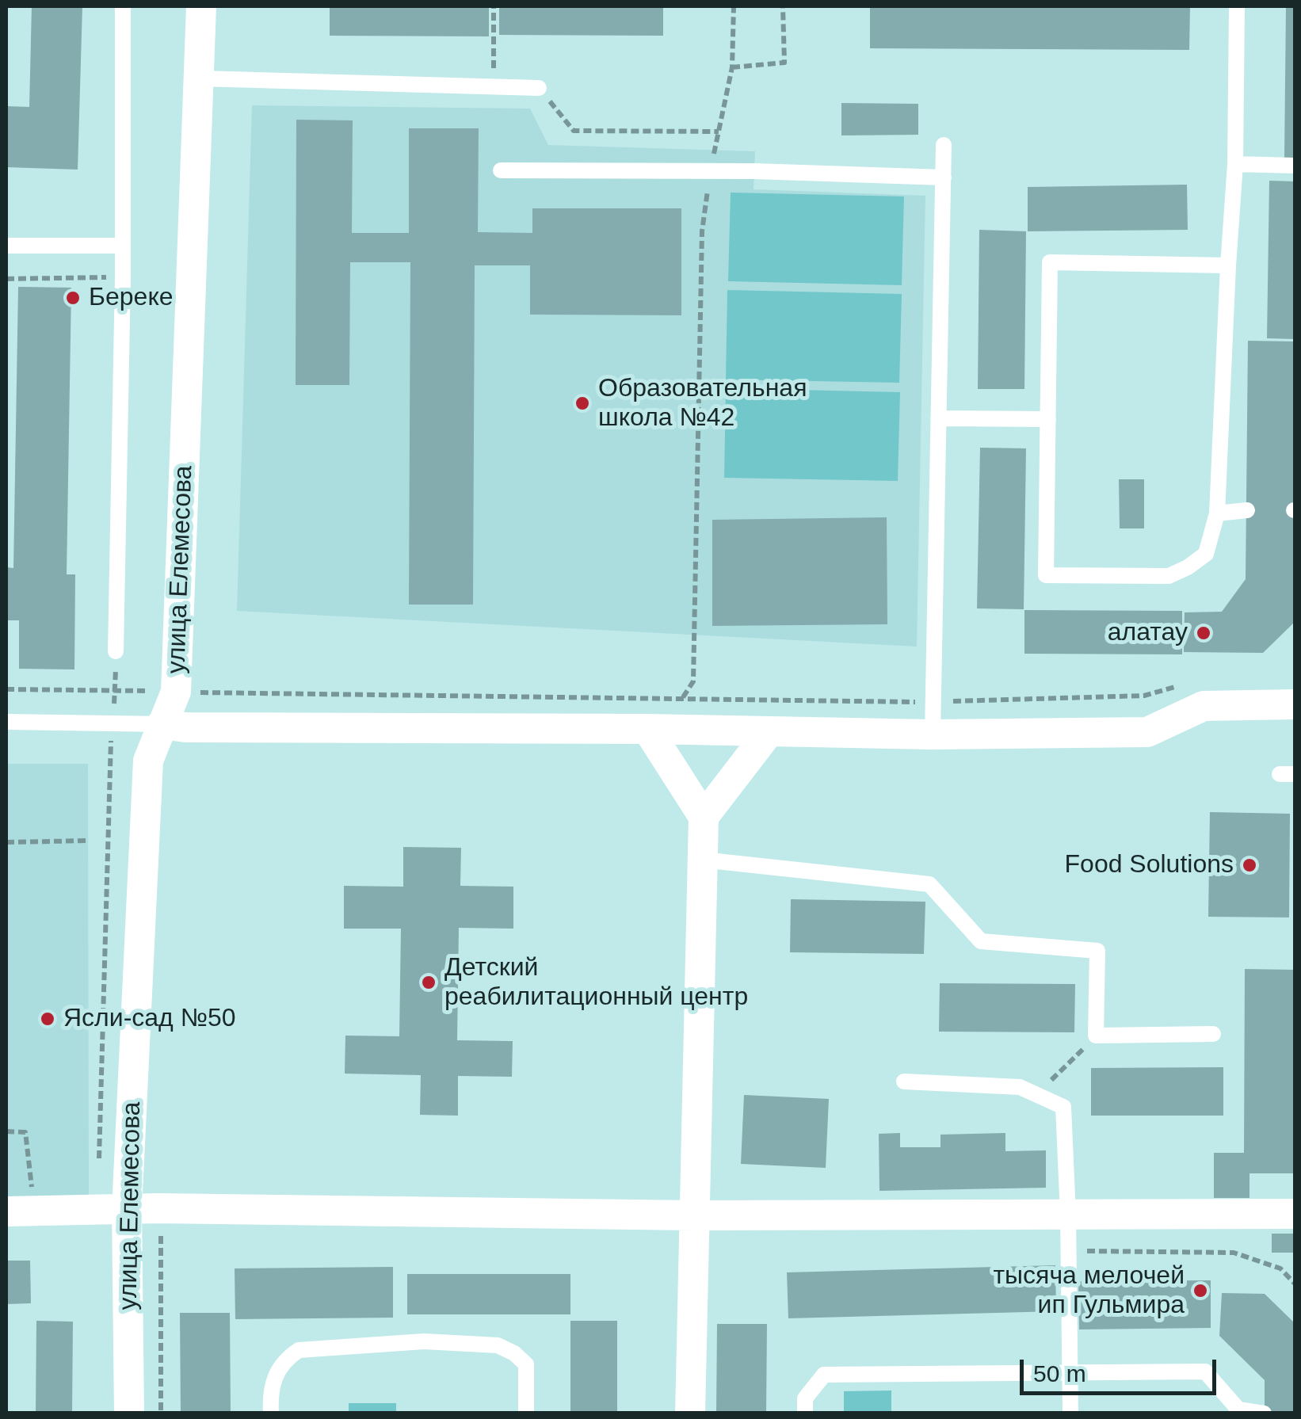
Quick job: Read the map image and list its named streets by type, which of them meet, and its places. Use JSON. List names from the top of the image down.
{
  "streets": {
    "street": ["улица Елемесова"]
  },
  "places": [
    "Береке",
    "Образовательная школа №42",
    "алатау",
    "Food Solutions",
    "Детский реабилитационный центр",
    "Ясли-сад №50",
    "тысяча мелочей ип Гульмира"
  ],
  "scale_bar": "50 m"
}
